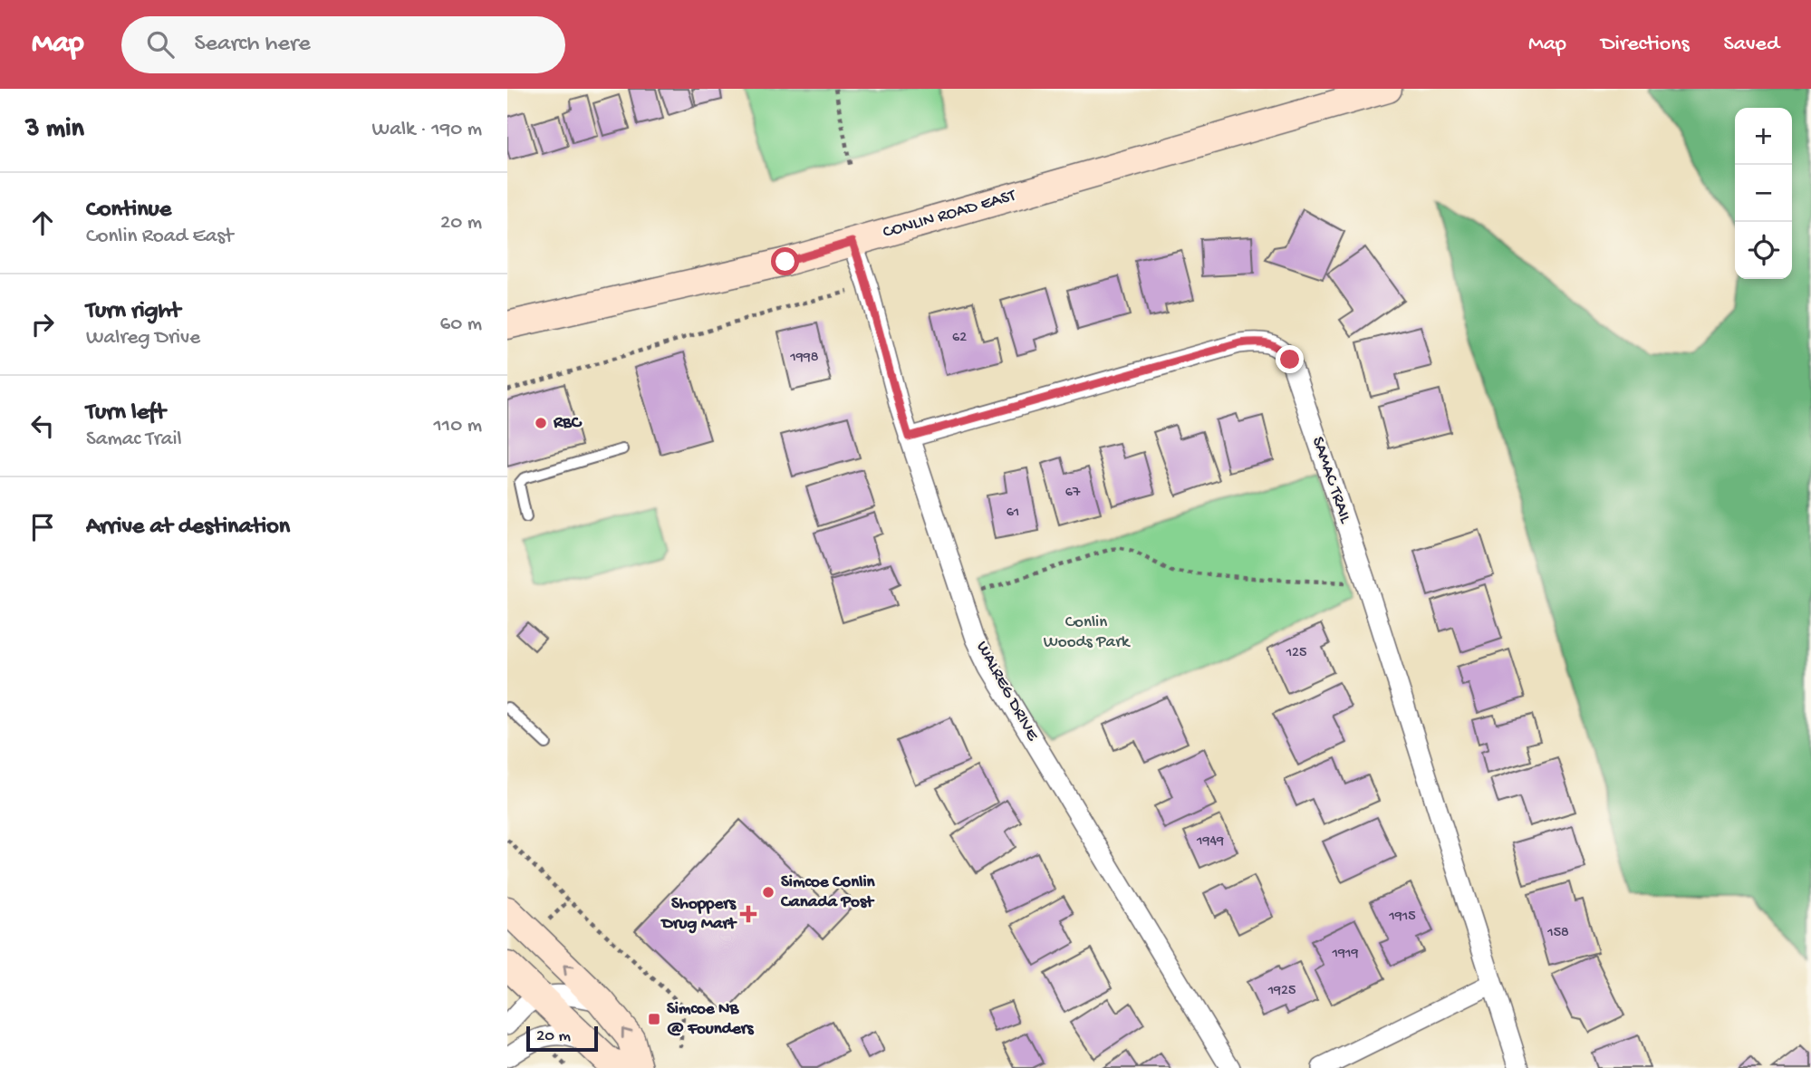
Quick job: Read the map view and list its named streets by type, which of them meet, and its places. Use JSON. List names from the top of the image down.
{
  "streets": {
    "street": ["CONLIN ROAD EAST", "SAMAC TRAIL", "WALREG DRIVE"]
  },
  "crossings": [
    ["CONLIN ROAD EAST", "WALREG DRIVE"],
    ["SAMAC TRAIL", "WALREG DRIVE"]
  ],
  "parks": ["Conlin Woods Park"],
  "places": {
    "other": ["RBC", "Simcoe Conlin Canada Post"],
    "health": ["Shoppers Drug Mart"],
    "transit": ["Simcoe NB @ Founders"]
  },
  "house_numbers": [
    "62",
    "1998",
    "67",
    "61",
    "125",
    "1949",
    "1915",
    "158",
    "1919",
    "1925"
  ],
  "scale_bar": "20 m",
  "page": {
    "header": "Map",
    "search": "Search here",
    "nav": ["Map", "Directions", "Saved"],
    "heading": ["3 min", "Walk · 190 m"],
    "map_buttons": ["+", "−"],
    "list": [
      ["Continue", "Conlin Road East", "20 m"],
      ["Turn right", "Walreg Drive", "60 m"],
      ["Turn left", "Samac Trail", "110 m"],
      "Arrive at destination"
    ],
    "scale": "20 m"
  }
}
